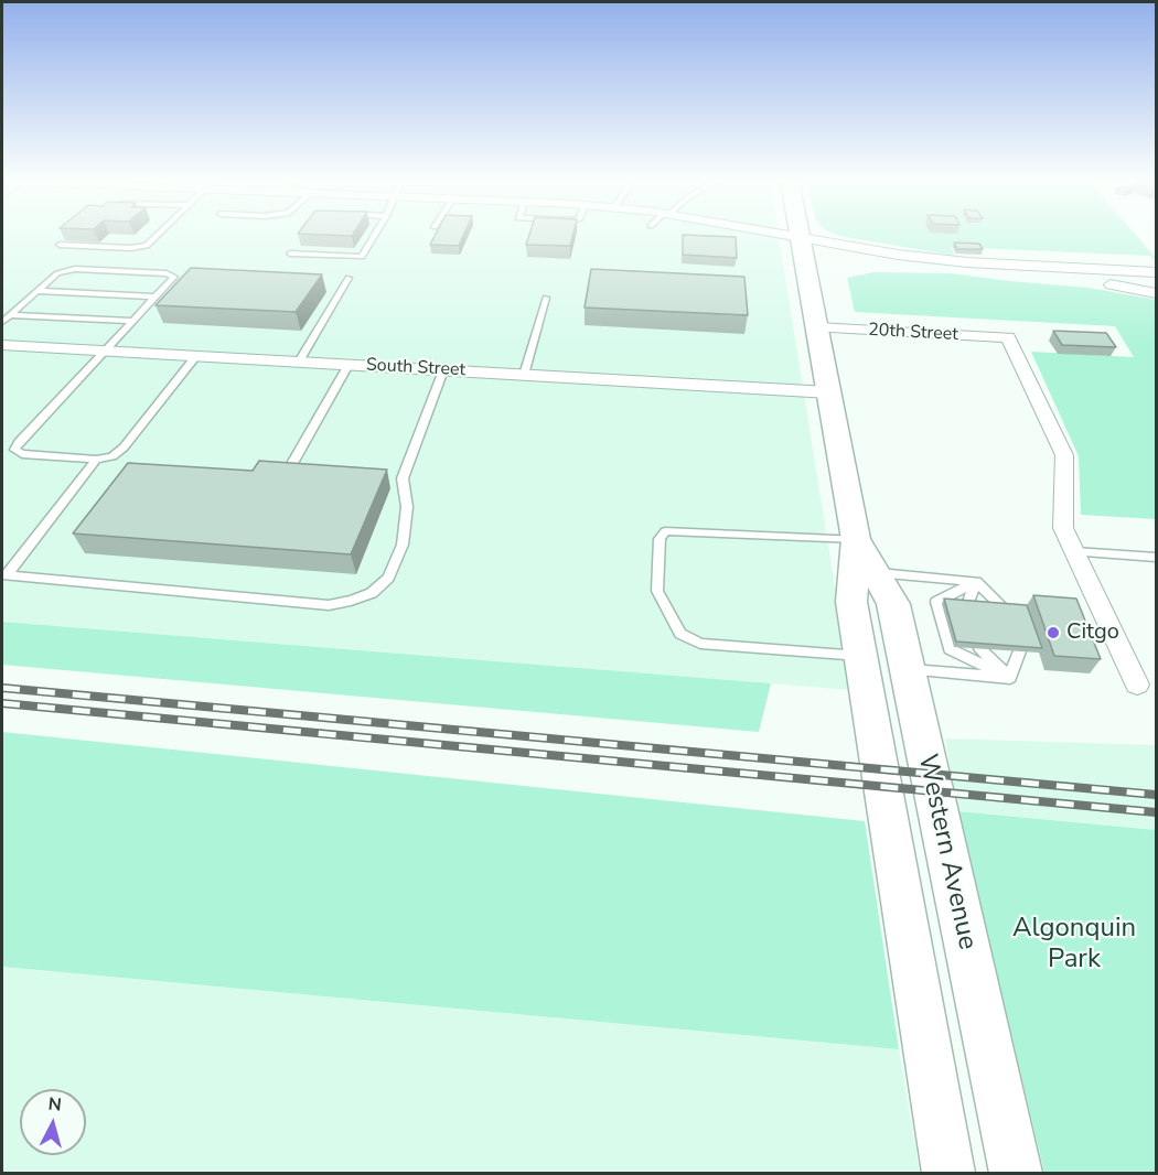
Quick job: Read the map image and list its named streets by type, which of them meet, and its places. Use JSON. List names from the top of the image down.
{
  "streets": {
    "main road": ["Western Avenue"],
    "street": ["20th Street", "South Street"]
  },
  "crossings": [
    ["20th Street", "Western Avenue"],
    ["South Street", "Western Avenue"]
  ],
  "parks": ["Algonquin Park"],
  "places": ["Citgo"],
  "north": "top"
}
